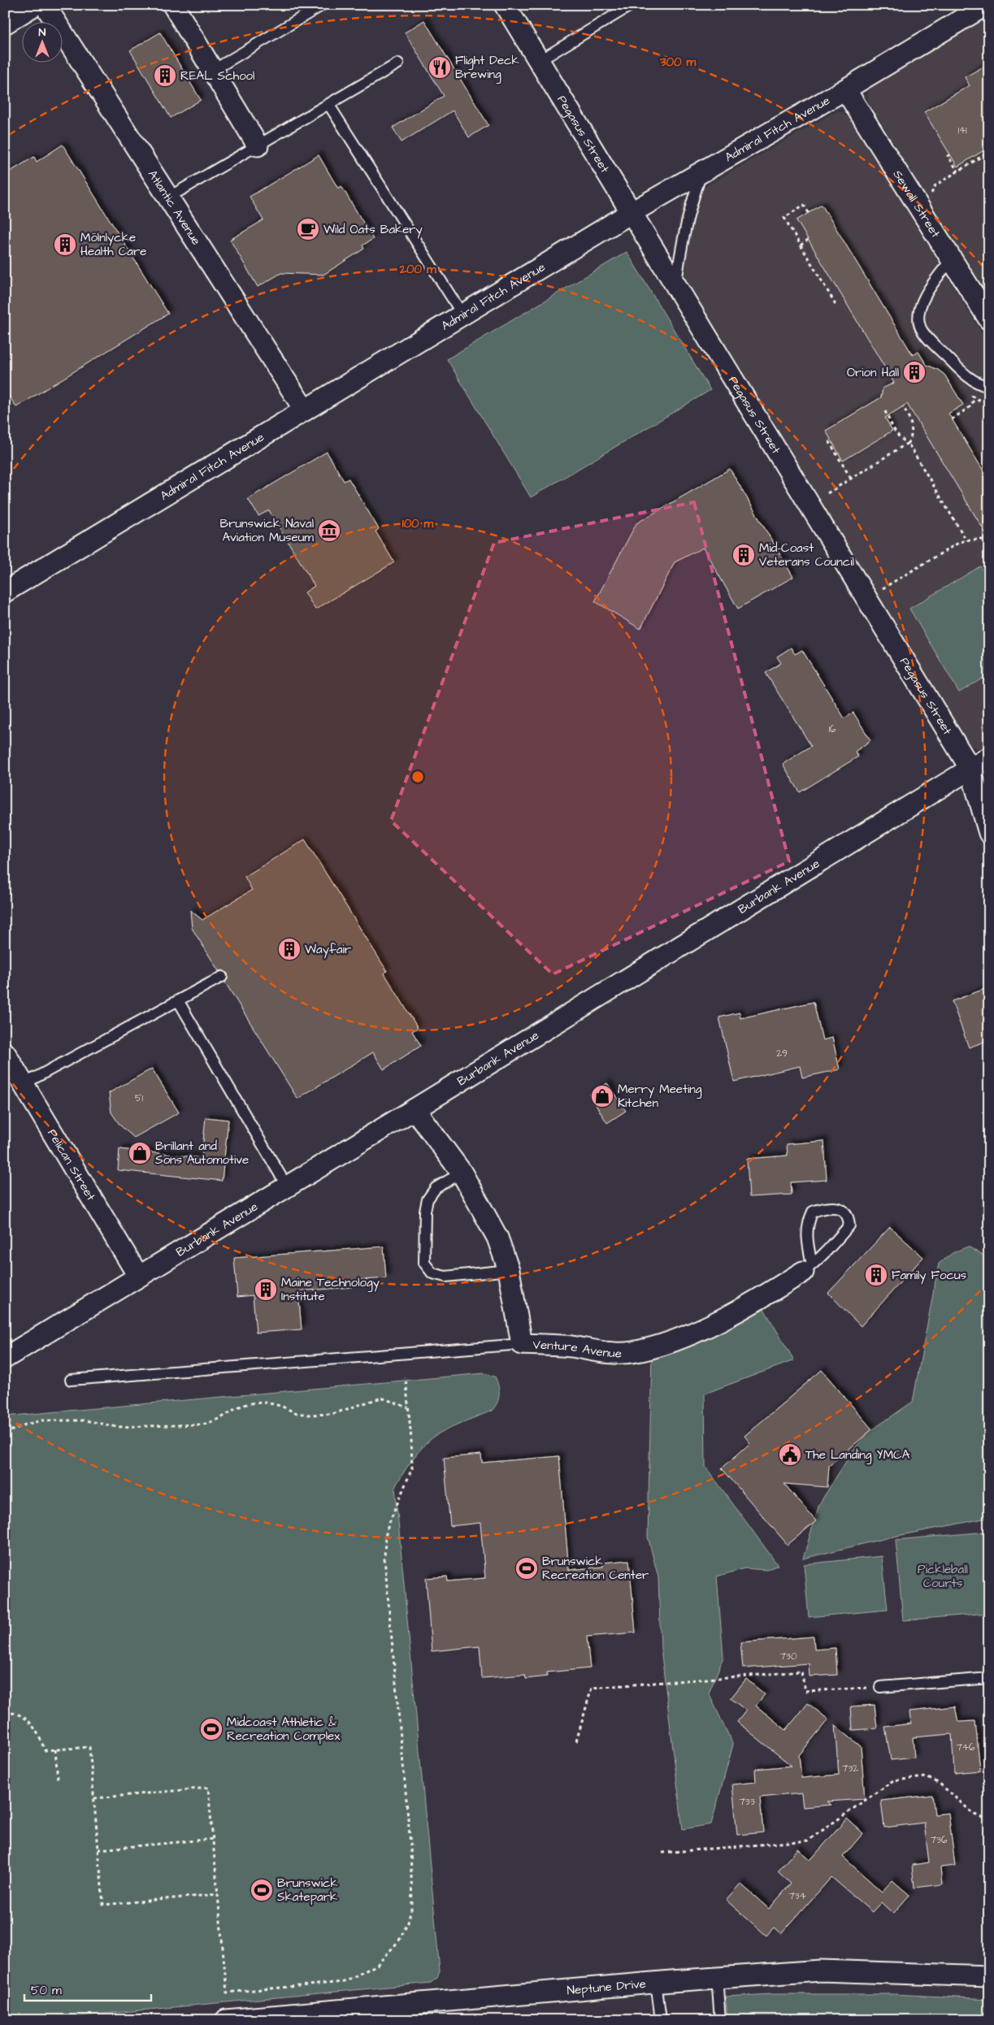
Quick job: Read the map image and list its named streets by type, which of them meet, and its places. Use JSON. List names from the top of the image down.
{
  "streets": {
    "street": [
      "Admiral Fitch Avenue",
      "Pegasus Street",
      "Sewall Street",
      "Atlantic Avenue",
      "Burbank Avenue",
      "Pelican Street",
      "Venture Avenue",
      "Neptune Drive"
    ]
  },
  "crossings": [
    ["Admiral Fitch Avenue", "Pegasus Street"],
    ["Admiral Fitch Avenue", "Sewall Street"],
    ["Admiral Fitch Avenue", "Atlantic Avenue"],
    ["Pegasus Street", "Burbank Avenue"],
    ["Burbank Avenue", "Pelican Street"],
    ["Burbank Avenue", "Venture Avenue"]
  ],
  "parks": ["Pickleball Courts"],
  "places": {
    "restaurant": ["Flight Deck Brewing"],
    "building": [
      "REAL School",
      "Mölnlycke Health Care",
      "Orion Hall",
      "Mid-Coast Veterans Council",
      "Wayfair",
      "Family Focus",
      "Maine Technology Institute"
    ],
    "cafe": ["Wild Oats Bakery"],
    "museum": ["Brunswick Naval Aviation Museum"],
    "shop": ["Merry Meeting Kitchen", "Brillant and Sons Automotive"],
    "public building": ["The Landing YMCA"],
    "sports": ["Brunswick Recreation Center", "Midcoast Athletic & Recreation Complex", "Brunswick Skatepark"]
  },
  "house_numbers": [
    "141",
    "16",
    "29",
    "51",
    "730",
    "746",
    "732",
    "733",
    "736",
    "734"
  ],
  "scale_bar": "50 m",
  "north": "top",
  "rings": ["300 m", "200 m", "100 m"]
}
